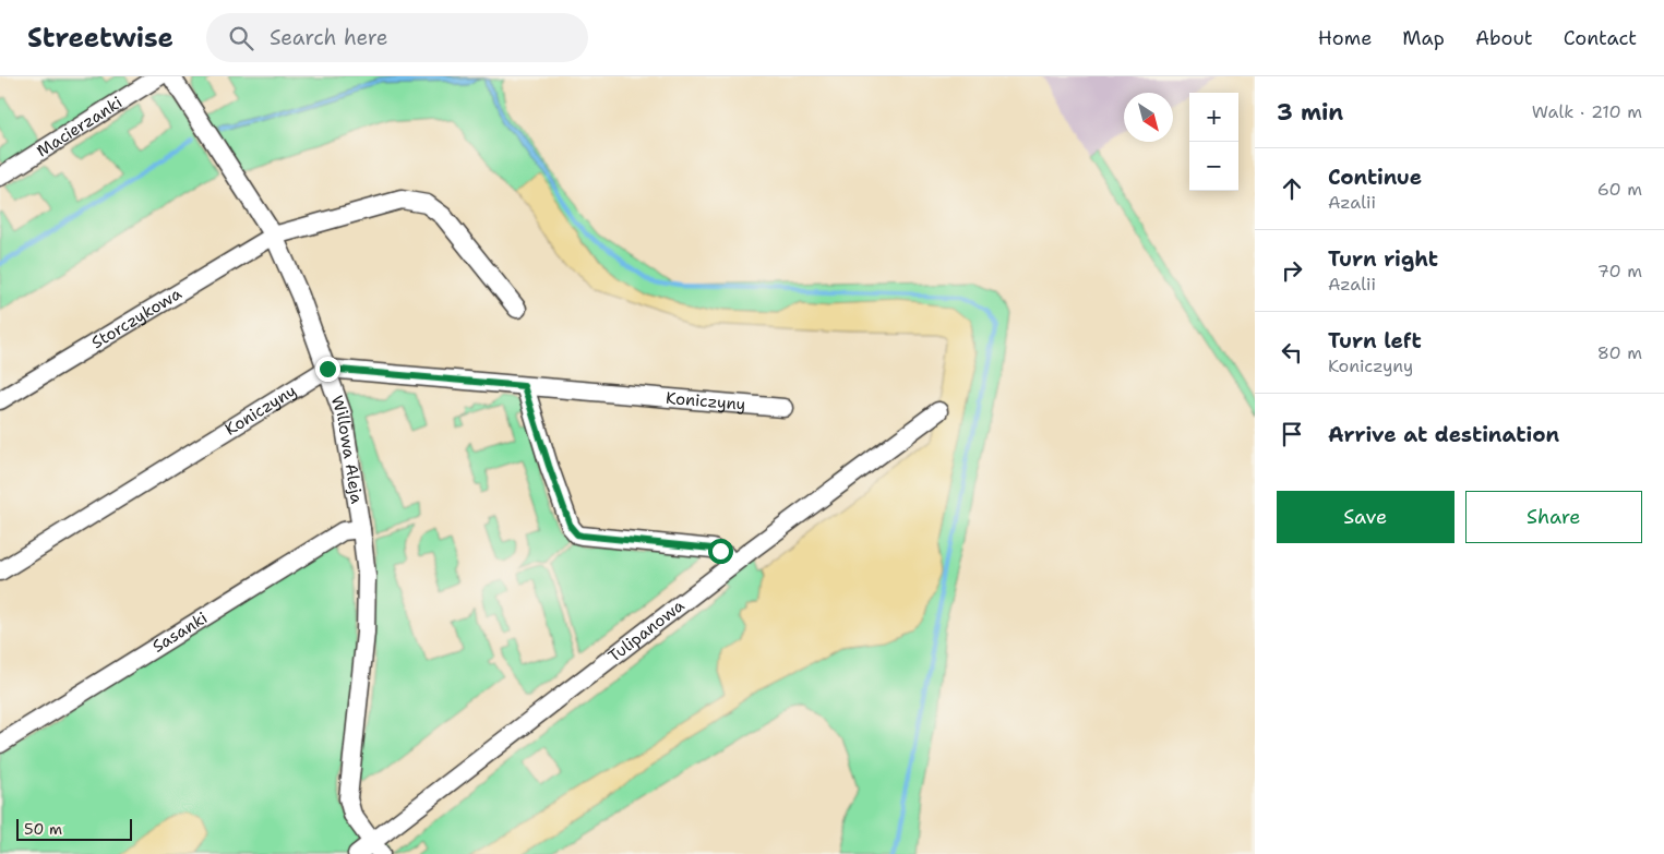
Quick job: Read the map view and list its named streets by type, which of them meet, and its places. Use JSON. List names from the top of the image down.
{
  "streets": {
    "street": [
      "Macierzanki",
      "Storczykowa",
      "Koniczyny",
      "Willowa Aleja",
      "Tulipanowa",
      "Sasanki"
    ]
  },
  "crossings": [
    ["Storczykowa", "Willowa Aleja"],
    ["Koniczyny", "Willowa Aleja"],
    ["Willowa Aleja", "Tulipanowa"],
    ["Willowa Aleja", "Sasanki"]
  ],
  "scale_bar": "50 m",
  "north": "bottom right",
  "page": {
    "header": "Streetwise",
    "search": "Search here",
    "nav": [
      "Home",
      "Map",
      "About",
      "Contact"
    ],
    "heading": ["3 min", "Walk · 210 m"],
    "map_buttons": ["+", "−"],
    "list": [
      ["Continue", "Azalii", "60 m"],
      ["Turn right", "Azalii", "70 m"],
      ["Turn left", "Koniczyny", "80 m"],
      "Arrive at destination"
    ],
    "buttons": ["Save", "Share"],
    "scale": "50 m"
  }
}
